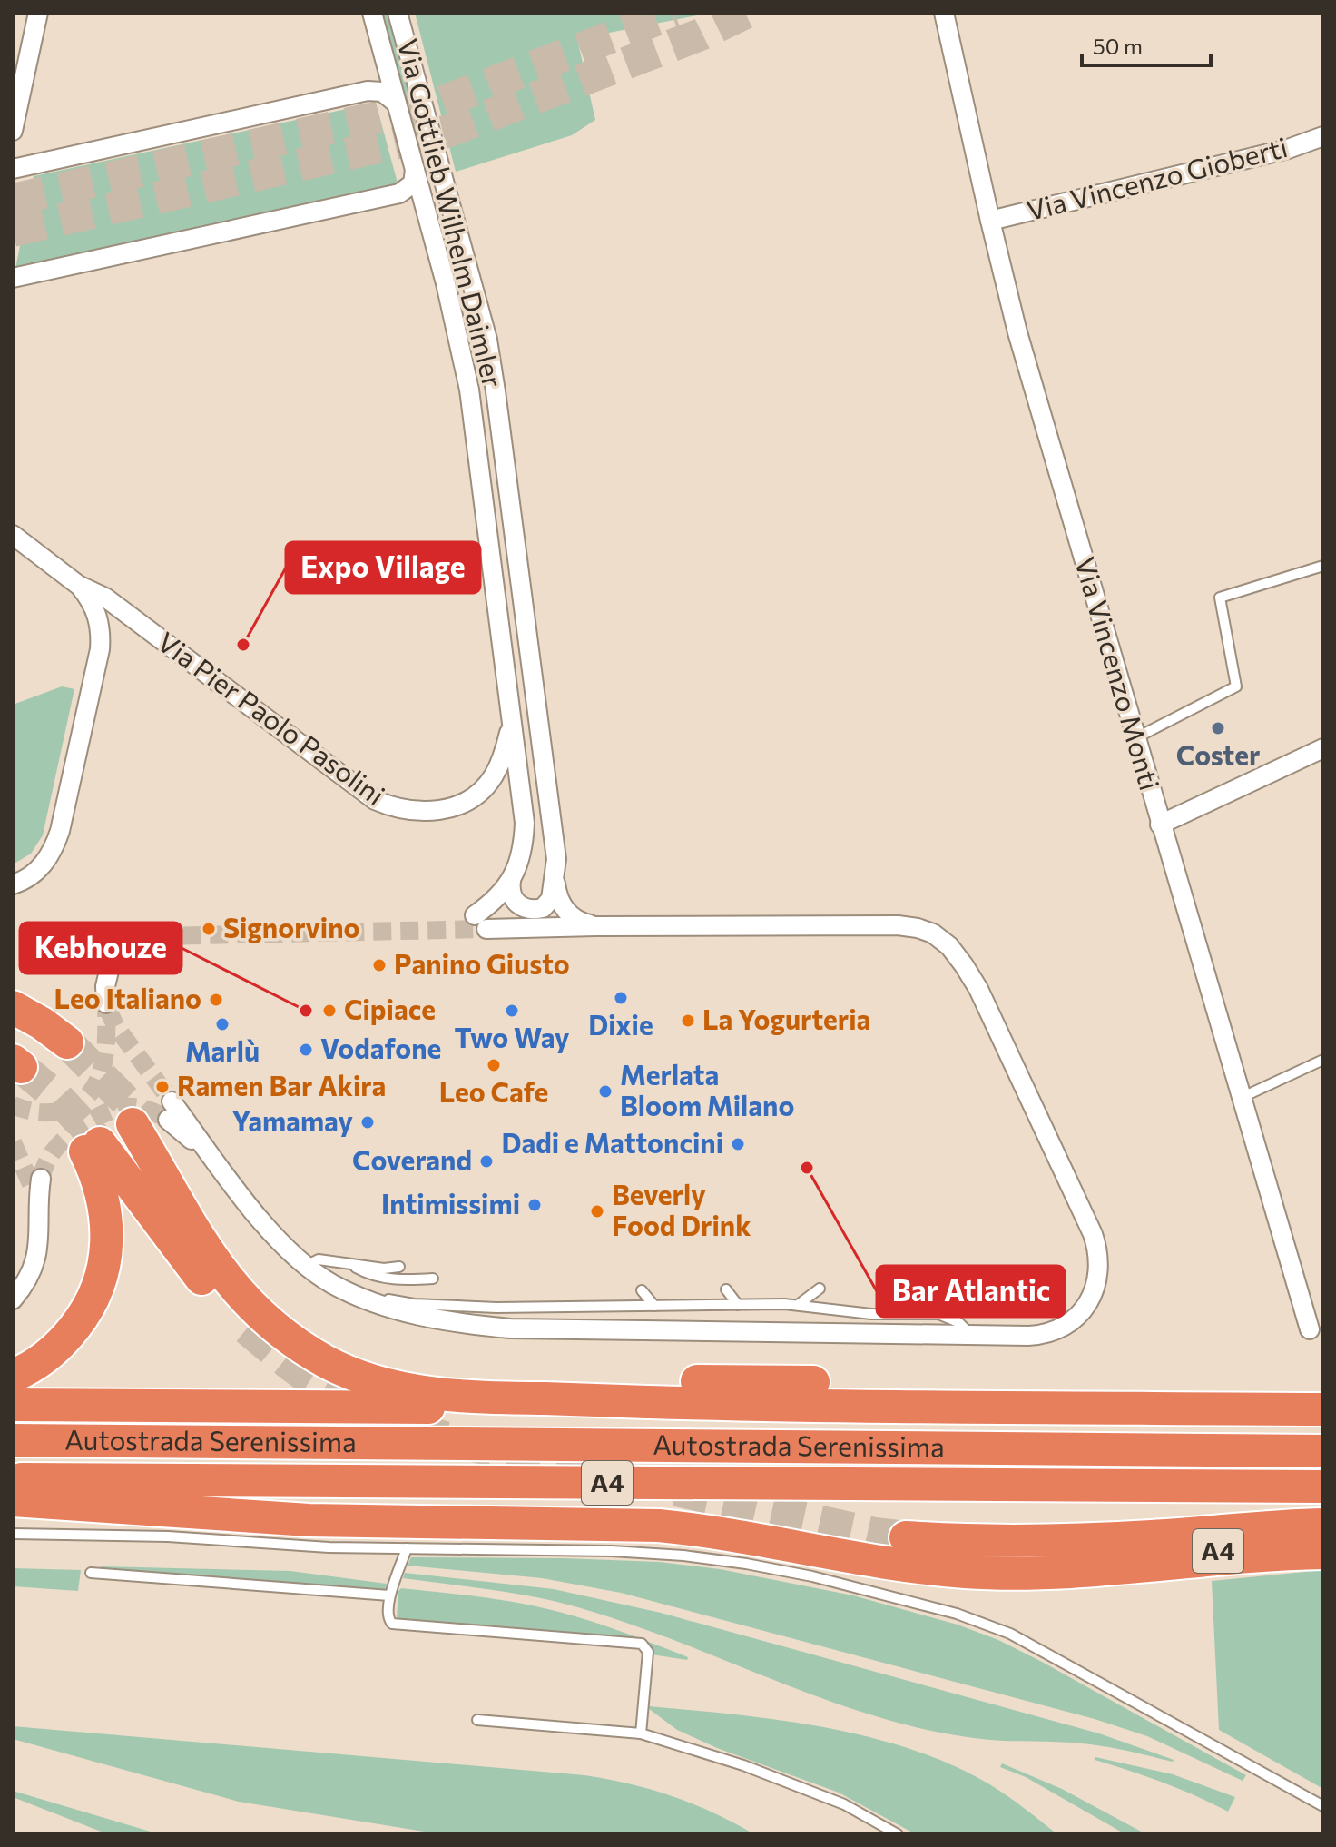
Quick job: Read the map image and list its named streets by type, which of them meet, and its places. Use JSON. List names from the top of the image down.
{
  "streets": {
    "highway": ["Autostrada Serenissima", "A4"],
    "street": [
      "Via Vincenzo Gioberti",
      "Via Gottlieb Wilhelm Daimler",
      "Via Vincenzo Monti",
      "Via Pier Paolo Pasolini"
    ]
  },
  "crossings": [
    ["Via Vincenzo Gioberti", "Via Vincenzo Monti"],
    ["Via Gottlieb Wilhelm Daimler", "Via Pier Paolo Pasolini"]
  ],
  "places": [
    "Expo Village",
    "Coster",
    "Signorvino",
    "Panino Giusto",
    "Dixie",
    "Leo Italiano",
    "Kebhouze",
    "Cipiace",
    "Two Way",
    "La Yogurteria",
    "Marlù",
    "Vodafone",
    "Leo Cafe",
    "Ramen Bar Akira",
    "Merlata Bloom Milano",
    "Yamamay",
    "Dadi e Mattoncini",
    "Coverand",
    "Bar Atlantic",
    "Intimissimi",
    "Beverly Food Drink"
  ],
  "scale_bar": "50 m"
}
